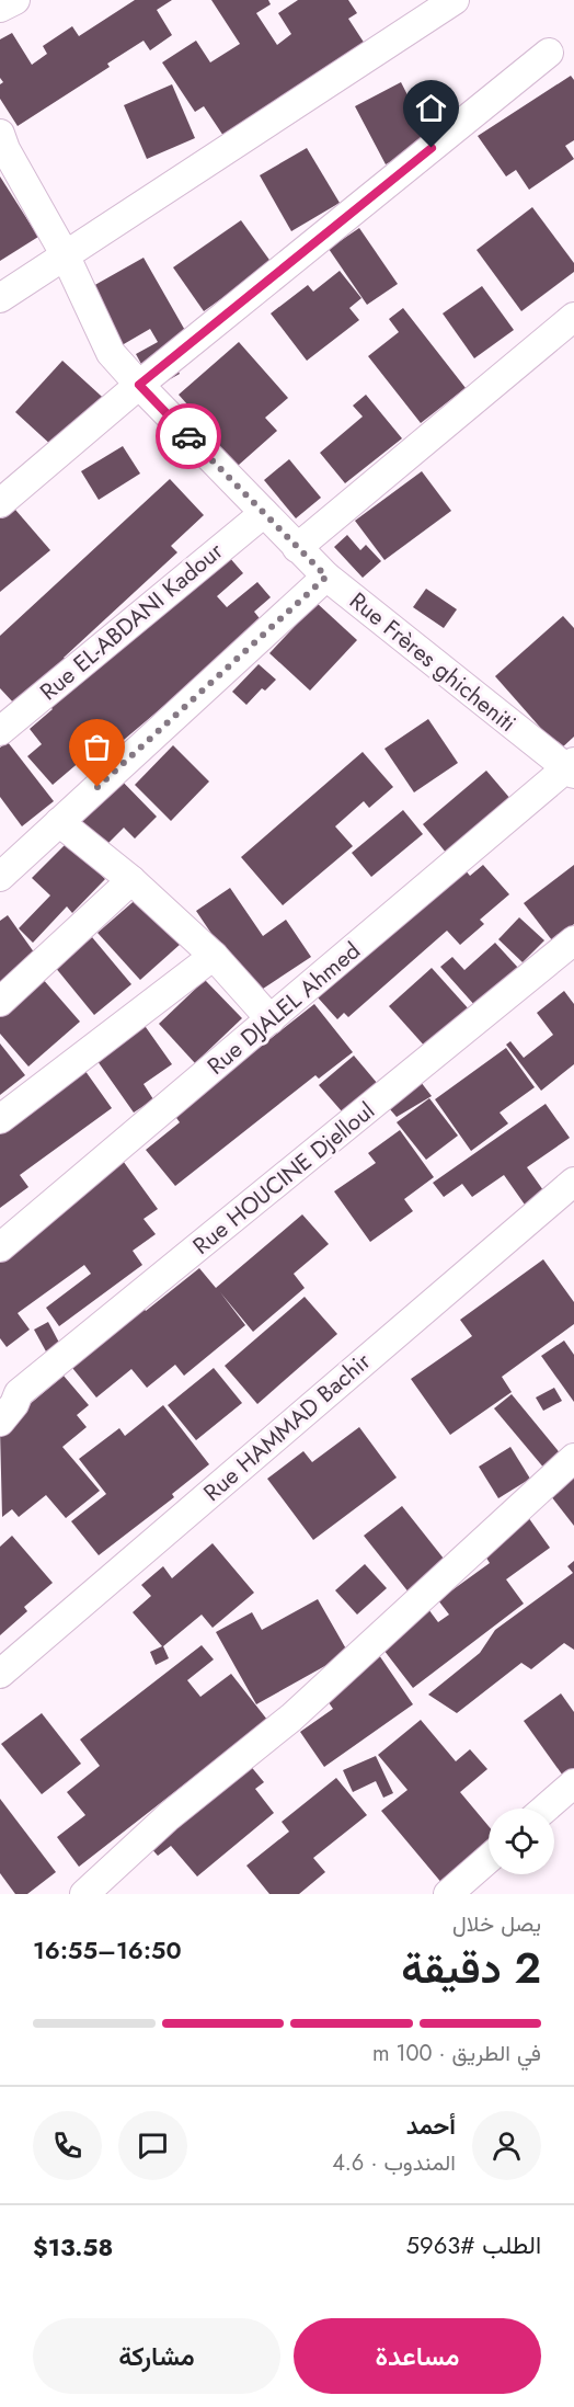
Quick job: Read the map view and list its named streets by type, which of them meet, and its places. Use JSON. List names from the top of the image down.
{
  "streets": {
    "street": [
      "Rue EL-ABDANI Kadour",
      "Rue Frères ghicheniti",
      "Rue DJALEL Ahmed",
      "Rue HOUCINE Djelloul",
      "Rue HAMMAD Bachir"
    ]
  },
  "crossings": [
    ["Rue EL-ABDANI Kadour", "Rue Frères ghicheniti"],
    ["Rue Frères ghicheniti", "Rue DJALEL Ahmed"]
  ],
  "page": {
    "heading": ["2 دقيقة", "يصل خلال", "16:50–16:55"],
    "panel": [
      "أحمد",
      "المندوب · 4.6",
      "الطلب #5963",
      "$13.58"
    ],
    "bar": "في الطريق · 100 m",
    "buttons": ["مساعدة", "مشاركة"]
  }
}
